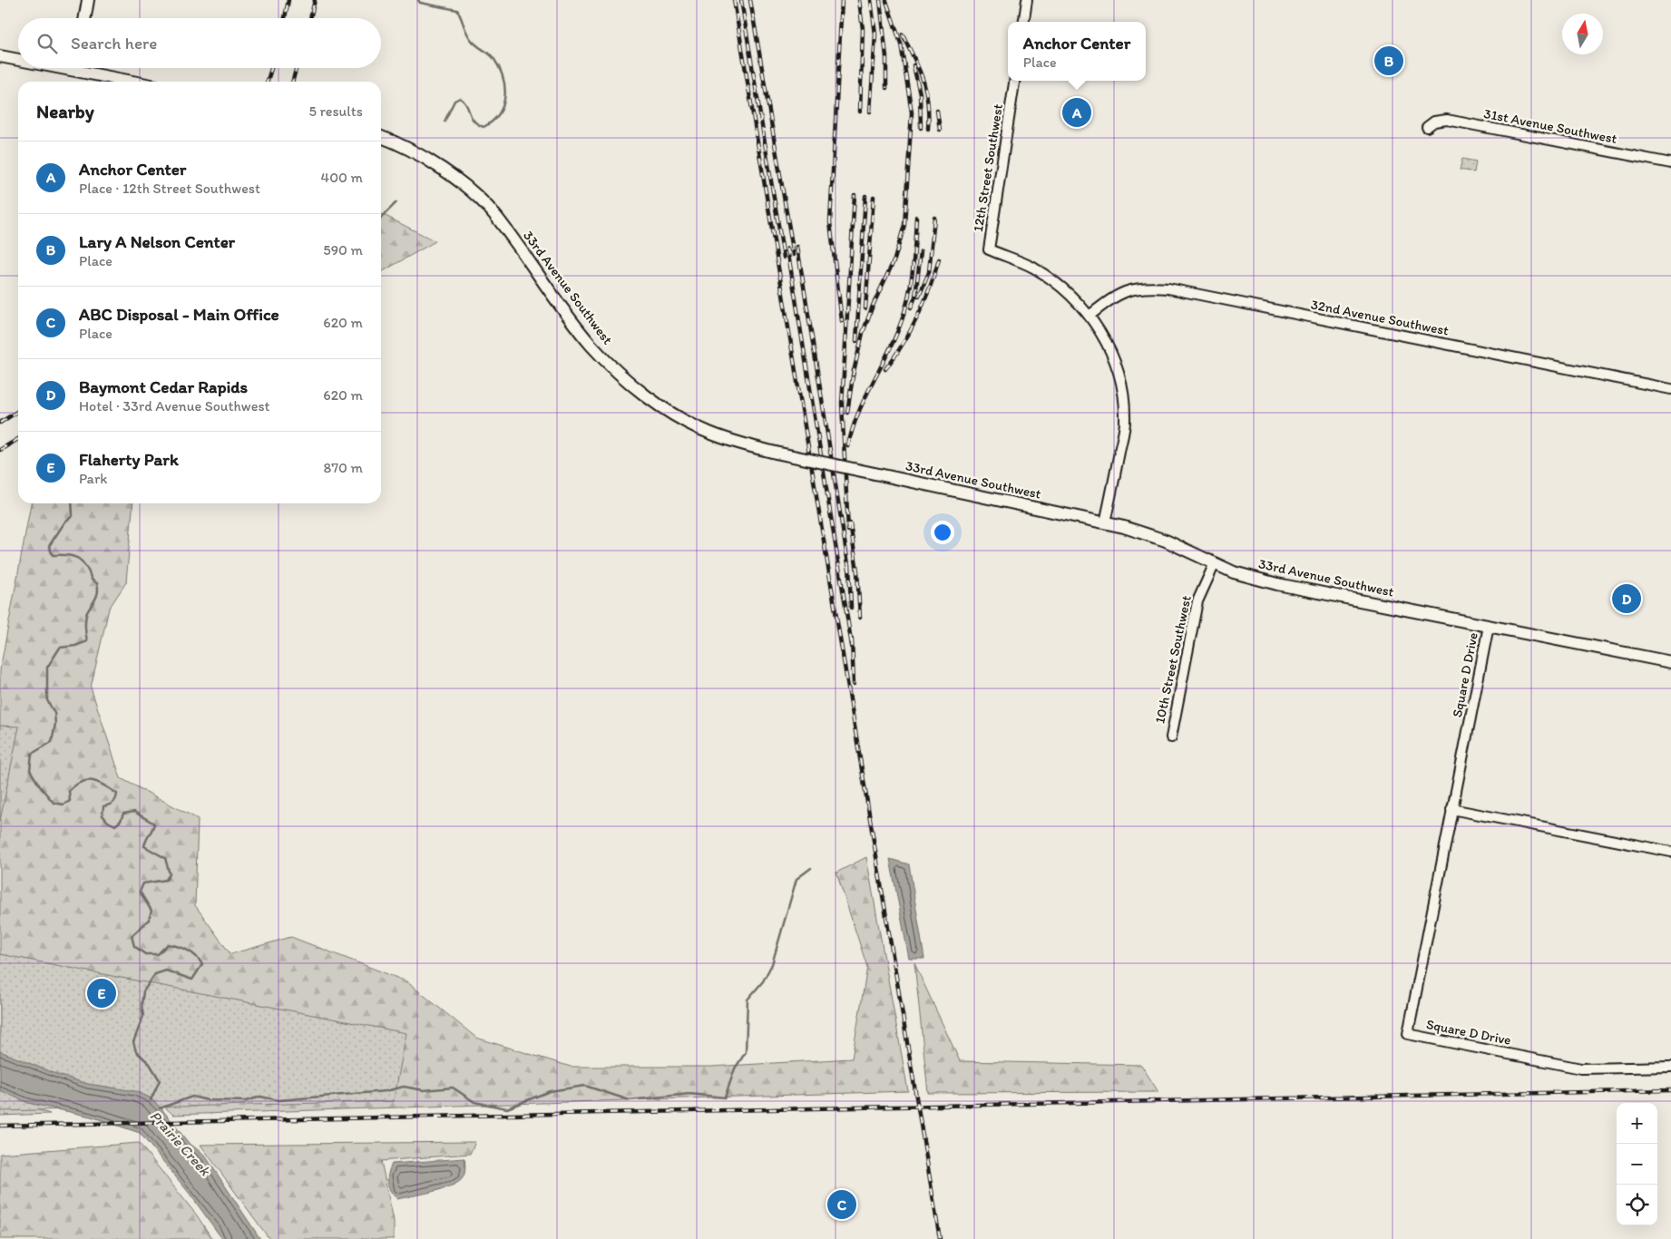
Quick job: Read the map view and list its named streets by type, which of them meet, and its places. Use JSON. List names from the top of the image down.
{
  "streets": {
    "street": [
      "31st Avenue Southwest",
      "12th Street Southwest",
      "33rd Avenue Southwest",
      "32nd Avenue Southwest",
      "10th Street Southwest",
      "Square D Drive"
    ]
  },
  "crossings": [
    ["12th Street Southwest", "33rd Avenue Southwest"],
    ["12th Street Southwest", "32nd Avenue Southwest"],
    ["33rd Avenue Southwest", "10th Street Southwest"],
    ["33rd Avenue Southwest", "Square D Drive"]
  ],
  "water": ["Prairie Creek"],
  "north": "top",
  "page": {
    "search": "Search here",
    "popup": ["Anchor Center", "Place"],
    "pins": [
      "B",
      "A",
      "D",
      "E",
      "C"
    ],
    "heading": ["Nearby", "5 results"],
    "list": [
      {
        "mark": "A",
        "name": "Anchor Center",
        "note": "Place · 12th Street Southwest",
        "value": "400 m"
      },
      {
        "mark": "B",
        "name": "Lary A Nelson Center",
        "note": "Place",
        "value": "590 m"
      },
      {
        "mark": "C",
        "name": "ABC Disposal - Main Office",
        "note": "Place",
        "value": "620 m"
      },
      {
        "mark": "D",
        "name": "Baymont Cedar Rapids",
        "note": "Hotel · 33rd Avenue Southwest",
        "value": "620 m"
      },
      {
        "mark": "E",
        "name": "Flaherty Park",
        "note": "Park",
        "value": "870 m"
      }
    ],
    "map_buttons": ["+", "−"]
  }
}
